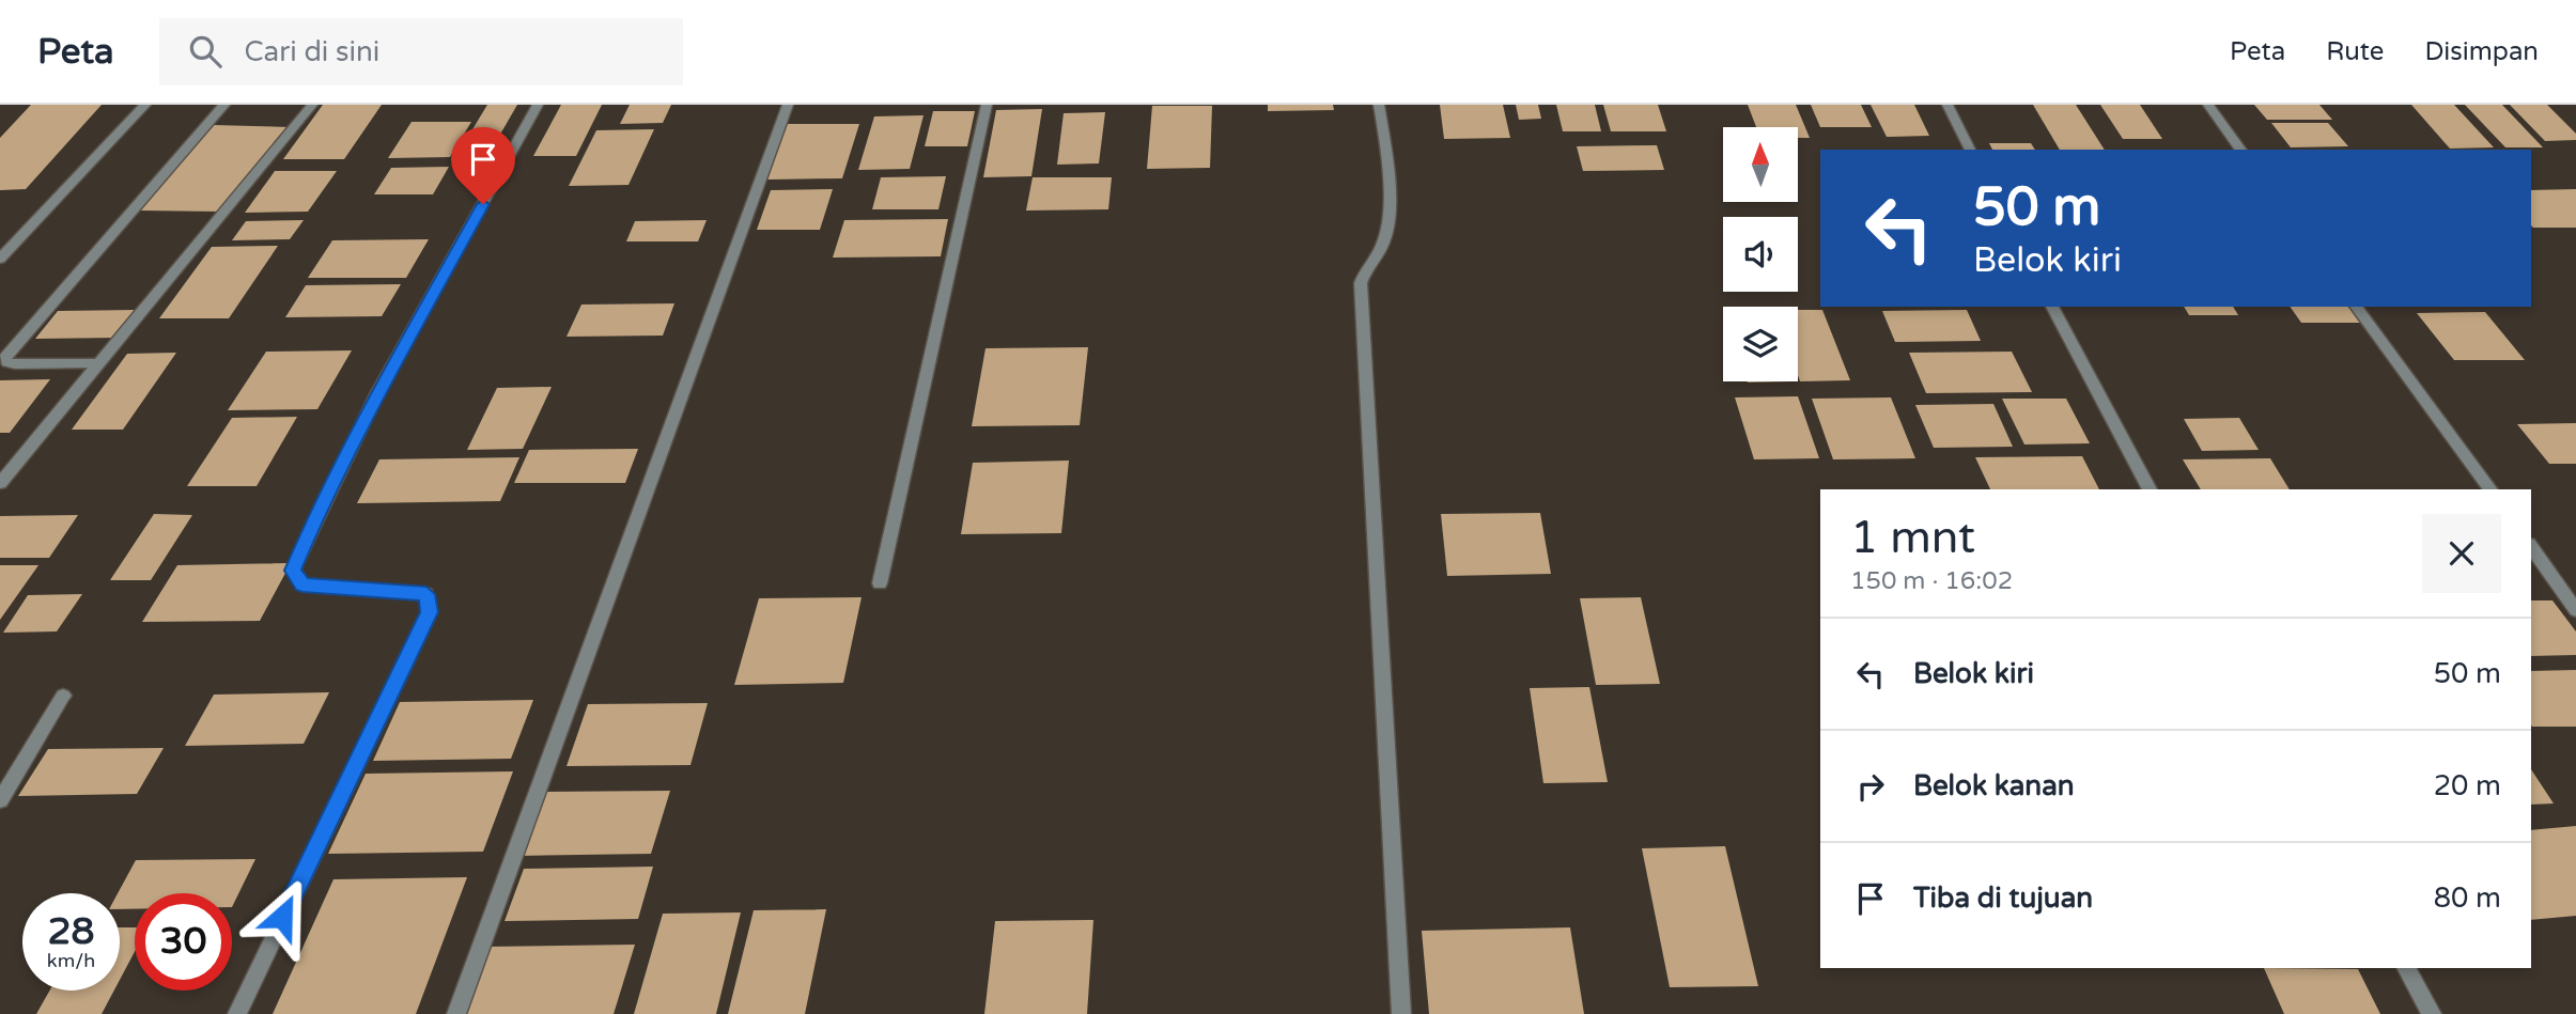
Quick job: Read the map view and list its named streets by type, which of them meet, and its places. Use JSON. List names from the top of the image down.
{
  "north": "top",
  "page": {
    "header": "Peta",
    "search": "Cari di sini",
    "nav": ["Peta", "Rute", "Disimpan"],
    "turn": ["50 m", "Belok kiri"],
    "heading": ["1 mnt", "150 m · 16:02"],
    "list": [
      {
        "name": "Belok kiri",
        "value": "50 m"
      },
      {
        "name": "Belok kanan",
        "value": "20 m"
      },
      {
        "name": "Tiba di tujuan",
        "value": "80 m"
      }
    ],
    "speed": "28 km/h",
    "limit": "30"
  }
}
